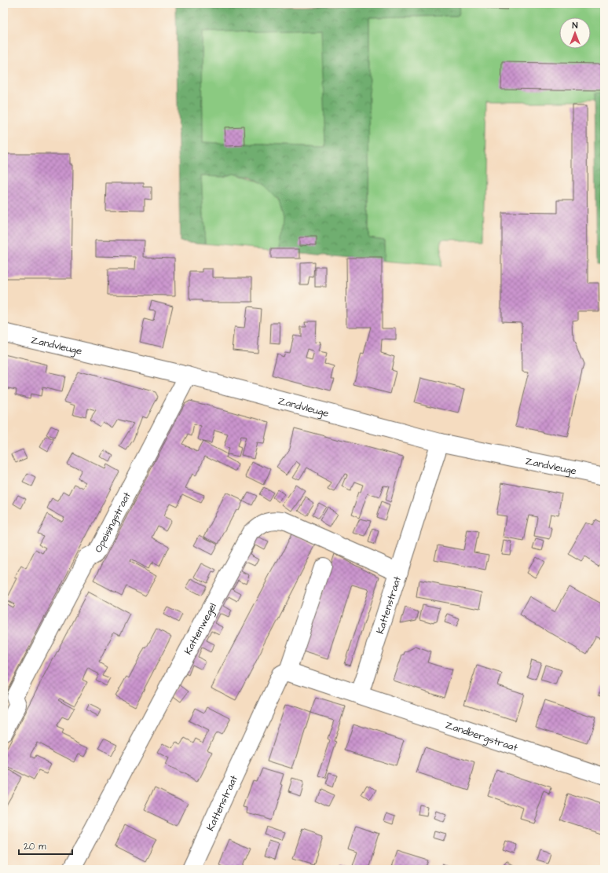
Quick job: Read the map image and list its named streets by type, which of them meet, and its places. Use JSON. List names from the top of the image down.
{
  "streets": {
    "street": [
      "Zandvleuge",
      "Opeisingstraat",
      "Kattenstraat",
      "Kattenwegel",
      "Zandbergstraat"
    ]
  },
  "crossings": [
    ["Zandvleuge", "Opeisingstraat"],
    ["Zandvleuge", "Kattenstraat"],
    ["Kattenstraat", "Kattenwegel"],
    ["Kattenstraat", "Zandbergstraat"]
  ],
  "scale_bar": "20 m",
  "north": "top"
}
